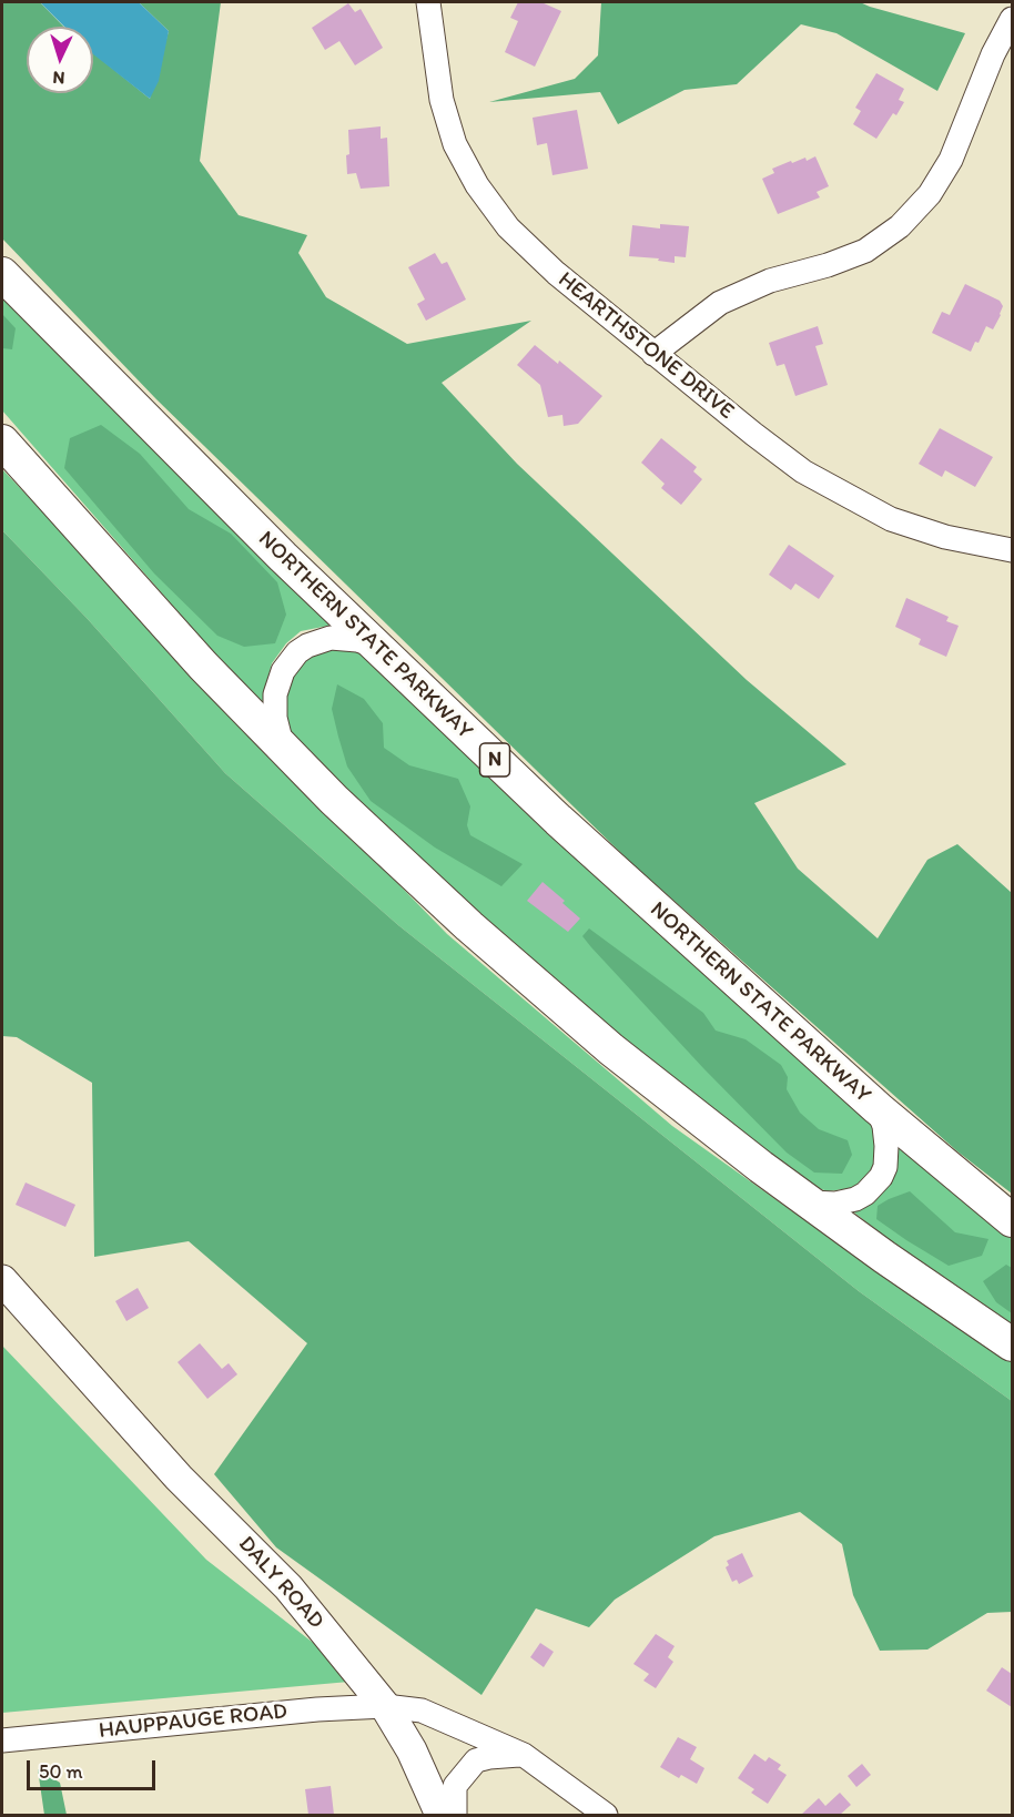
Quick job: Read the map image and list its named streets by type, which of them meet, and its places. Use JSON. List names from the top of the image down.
{
  "streets": {
    "highway": ["NORTHERN STATE PARKWAY", "N"],
    "main road": ["DALY ROAD"],
    "street": ["HEARTHSTONE DRIVE", "HAUPPAUGE ROAD"]
  },
  "crossings": [
    ["DALY ROAD", "HAUPPAUGE ROAD"]
  ],
  "scale_bar": "50 m",
  "north": "bottom"
}
